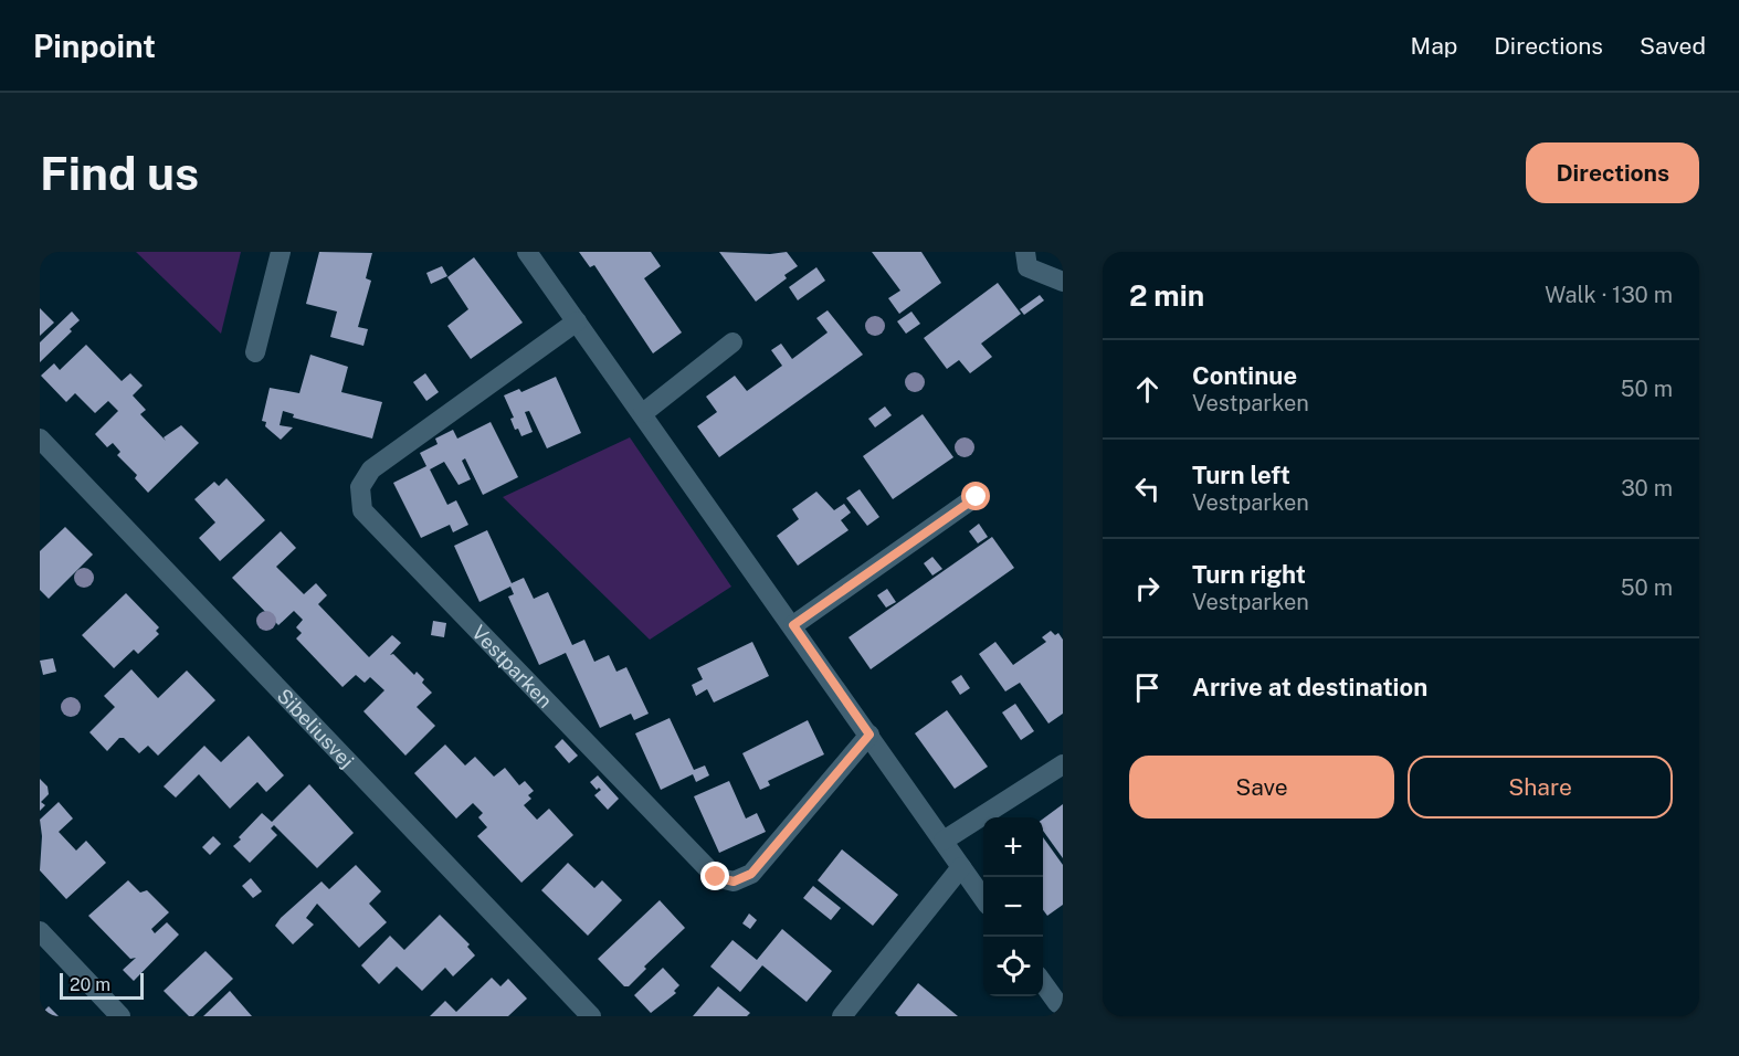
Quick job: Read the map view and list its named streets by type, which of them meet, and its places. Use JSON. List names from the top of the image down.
{
  "streets": {
    "street": ["Vestparken", "Sibeliusvej"]
  },
  "scale_bar": "20 m",
  "page": {
    "header": "Pinpoint",
    "nav": ["Map", "Directions", "Saved"],
    "buttons": [
      "Directions",
      ["Save", "Share"]
    ],
    "title": "Find us",
    "heading": ["2 min", "Walk · 130 m"],
    "list": [
      ["Continue", "Vestparken", "50 m"],
      ["Turn left", "Vestparken", "30 m"],
      ["Turn right", "Vestparken", "50 m"],
      "Arrive at destination"
    ],
    "map_buttons": ["+", "−"],
    "scale": "20 m"
  }
}
